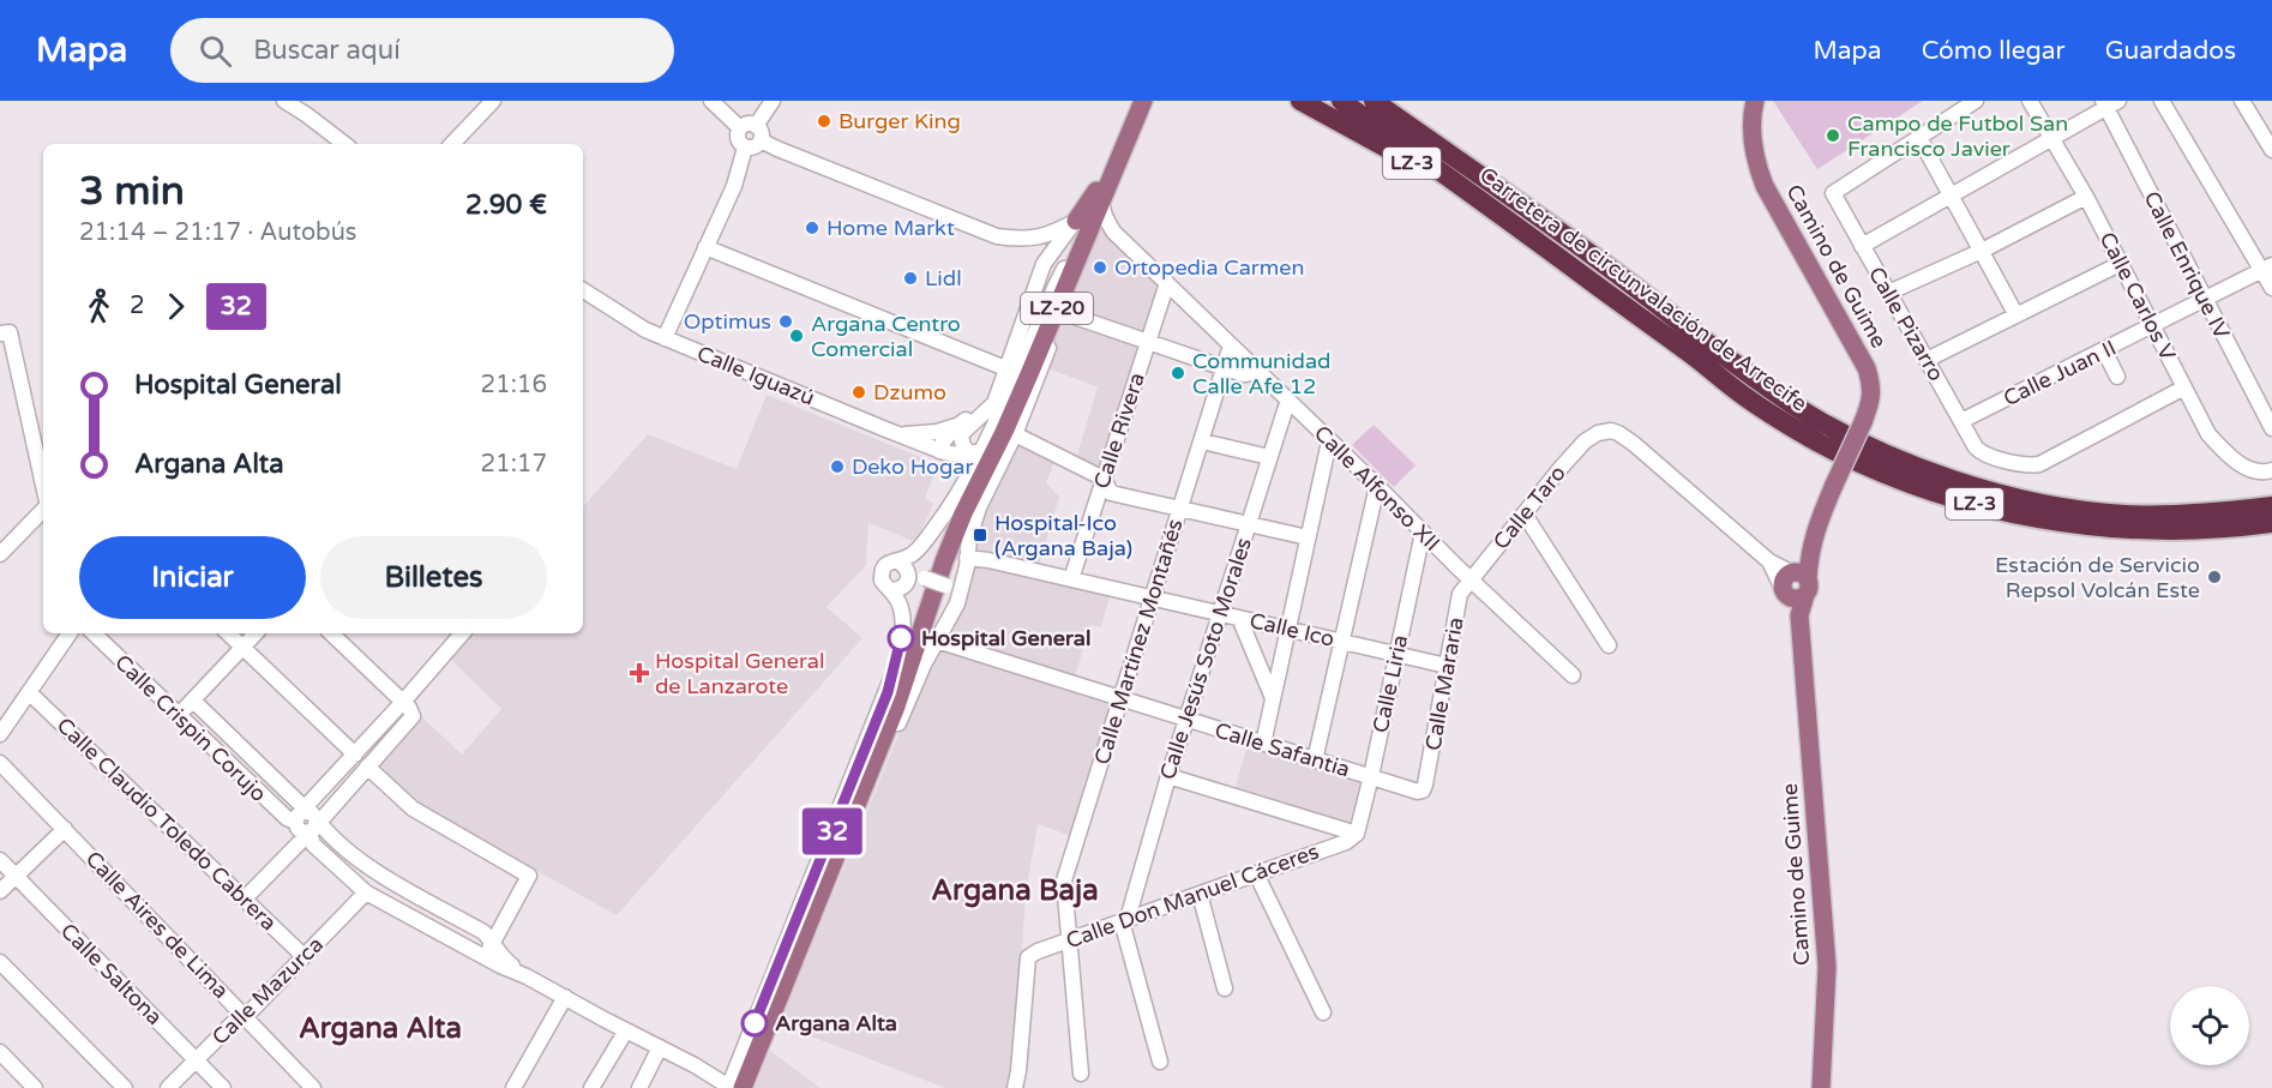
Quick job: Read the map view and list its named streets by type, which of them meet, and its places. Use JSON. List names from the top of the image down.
{
  "streets": {
    "highway": ["LZ-3", "Carretera de circunvalación de Arrecife"],
    "main road": ["Camino de Guime", "LZ-20"],
    "street": [
      "Calle Enrique IV",
      "Calle Carlos V",
      "Calle Pizarro",
      "Calle Juan II",
      "Calle Iguazú",
      "Calle Rivera",
      "Calle Alfonso XII",
      "Calle Taro",
      "Calle Ico",
      "Calle Martínez Montañés",
      "Calle Jesús Soto Morales",
      "Calle Liria",
      "Calle Mararia",
      "Calle Crispin Corujo",
      "Calle Safantia",
      "Calle Claudio Toledo Cabrera",
      "Calle Don Manuel Cáceres",
      "Calle Aires de Lima",
      "Calle Saltona",
      "Calle Mazurca"
    ]
  },
  "crossings": [
    ["LZ-3", "Carretera de circunvalación de Arrecife"],
    ["Calle Enrique IV", "Calle Juan II"],
    ["Camino de Guime", "Calle Taro"],
    ["Calle Carlos V", "Calle Pizarro"],
    ["Calle Carlos V", "Calle Juan II"],
    ["LZ-20", "Calle Alfonso XII"],
    ["LZ-20", "Calle Crispin Corujo"],
    ["Calle Pizarro", "Calle Juan II"],
    ["Calle Rivera", "Calle Alfonso XII"],
    ["Calle Rivera", "Calle Ico"],
    ["Calle Alfonso XII", "Calle Taro"],
    ["Calle Alfonso XII", "Calle Martínez Montañés"],
    ["Calle Alfonso XII", "Calle Jesús Soto Morales"],
    ["Calle Alfonso XII", "Calle Liria"],
    ["Calle Alfonso XII", "Calle Mararia"],
    ["Calle Taro", "Calle Mararia"],
    ["Calle Ico", "Calle Martínez Montañés"],
    ["Calle Ico", "Calle Jesús Soto Morales"],
    ["Calle Ico", "Calle Liria"],
    ["Calle Ico", "Calle Mararia"],
    ["Calle Martínez Montañés", "Calle Safantia"],
    ["Calle Martínez Montañés", "Calle Don Manuel Cáceres"],
    ["Calle Jesús Soto Morales", "Calle Safantia"],
    ["Calle Jesús Soto Morales", "Calle Don Manuel Cáceres"],
    ["Calle Liria", "Calle Safantia"],
    ["Calle Liria", "Calle Don Manuel Cáceres"],
    ["Calle Mararia", "Calle Safantia"],
    ["Calle Crispin Corujo", "Calle Mazurca"],
    ["Calle Claudio Toledo Cabrera", "Calle Mazurca"],
    ["Calle Aires de Lima", "Calle Mazurca"],
    ["Calle Saltona", "Calle Mazurca"]
  ],
  "districts": ["Argana Baja", "Argana Alta"],
  "places": {
    "other": [
      "Burger King",
      "Campo de Futbol San Francisco Javier",
      "Home Markt",
      "Ortopedia Carmen",
      "Lidl",
      "Optimus",
      "Argana Centro Comercial",
      "Communidad Calle Afe 12",
      "Dzumo",
      "Deko Hogar",
      "Estación de Servicio Repsol Volcán Este",
      "Hospital General",
      "Argana Alta"
    ],
    "transit": ["Hospital-Ico (Argana Baja)"],
    "health": ["Hospital General de Lanzarote"]
  },
  "lines": ["bus line 32"],
  "page": {
    "header": "Mapa",
    "search": "Buscar aquí",
    "nav": ["Mapa", "Cómo llegar", "Guardados"],
    "on_map": "32",
    "heading": ["3 min", "21:14 – 21:17 · Autobús", "2.90 €"],
    "legs": ["2", "32"],
    "list": [
      {
        "name": "Hospital General",
        "value": "21:16"
      },
      {
        "name": "Argana Alta",
        "value": "21:17"
      }
    ],
    "buttons": ["Iniciar", "Billetes"]
  }
}
